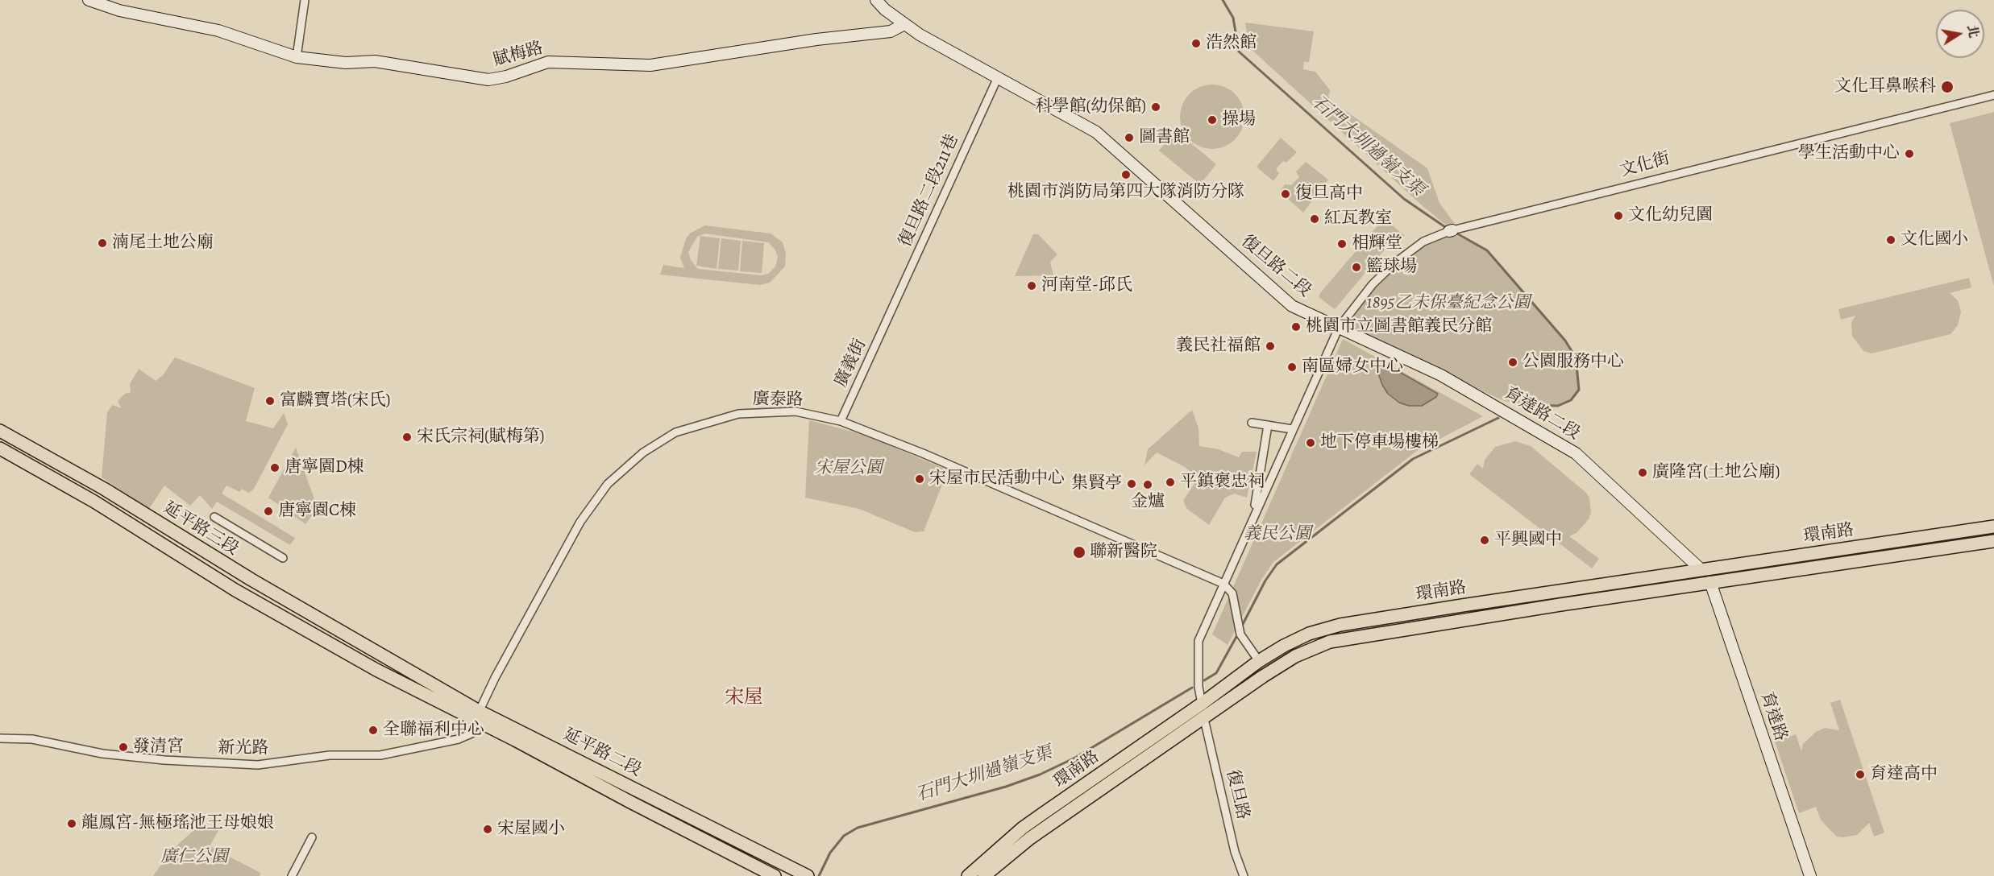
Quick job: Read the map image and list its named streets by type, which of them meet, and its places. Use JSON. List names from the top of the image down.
{
  "streets": {
    "main road": ["延平路三段", "環南路", "延平路二段"],
    "street": [
      "賦梅路",
      "文化街",
      "復旦路二段211巷",
      "復旦路二段",
      "廣義街",
      "廣泰路",
      "育達路二段",
      "育達路",
      "新光路",
      "復旦路"
    ]
  },
  "crossings": [
    ["賦梅路", "復旦路二段"],
    ["文化街", "復旦路二段"],
    ["文化街", "育達路二段"],
    ["復旦路二段211巷", "復旦路二段"],
    ["復旦路二段211巷", "廣義街"],
    ["復旦路二段", "育達路二段"],
    ["廣義街", "廣泰路"],
    ["廣泰路", "新光路"],
    ["廣泰路", "延平路二段"],
    ["育達路二段", "環南路"],
    ["育達路二段", "育達路"],
    ["延平路三段", "延平路二段"],
    ["環南路", "育達路"],
    ["環南路", "復旦路"],
    ["新光路", "延平路二段"]
  ],
  "districts": ["宋屋"],
  "water": ["石門大圳過嶺支渠"],
  "parks": [
    "1895乙未保臺紀念公園",
    "宋屋公園",
    "義民公園",
    "廣仁公園"
  ],
  "places": [
    "浩然館",
    "文化耳鼻喉科",
    "科學館(幼保館)",
    "操場",
    "圖書館",
    "學生活動中心",
    "桃園市消防局第四大隊消防分隊",
    "復旦高中",
    "文化幼兒園",
    "紅瓦教室",
    "文化國小",
    "湳尾土地公廟",
    "相輝堂",
    "籃球場",
    "河南堂-邱氏",
    "桃園市立圖書館義民分館",
    "義民社福館",
    "公園服務中心",
    "南區婦女中心",
    "富麟寶塔(宋氏)",
    "宋氏宗祠(賦梅第)",
    "地下停車場樓梯",
    "唐寧園D棟",
    "廣隆宮(土地公廟)",
    "宋屋市民活動中心",
    "平鎮褒忠祠",
    "集賢亭",
    "金爐",
    "唐寧園C棟",
    "平興國中",
    "聯新醫院",
    "全聯福利中心",
    "發清宮",
    "育達高中",
    "龍鳳宮-無極瑤池王母娘娘",
    "宋屋國小"
  ],
  "north": "right"
}
